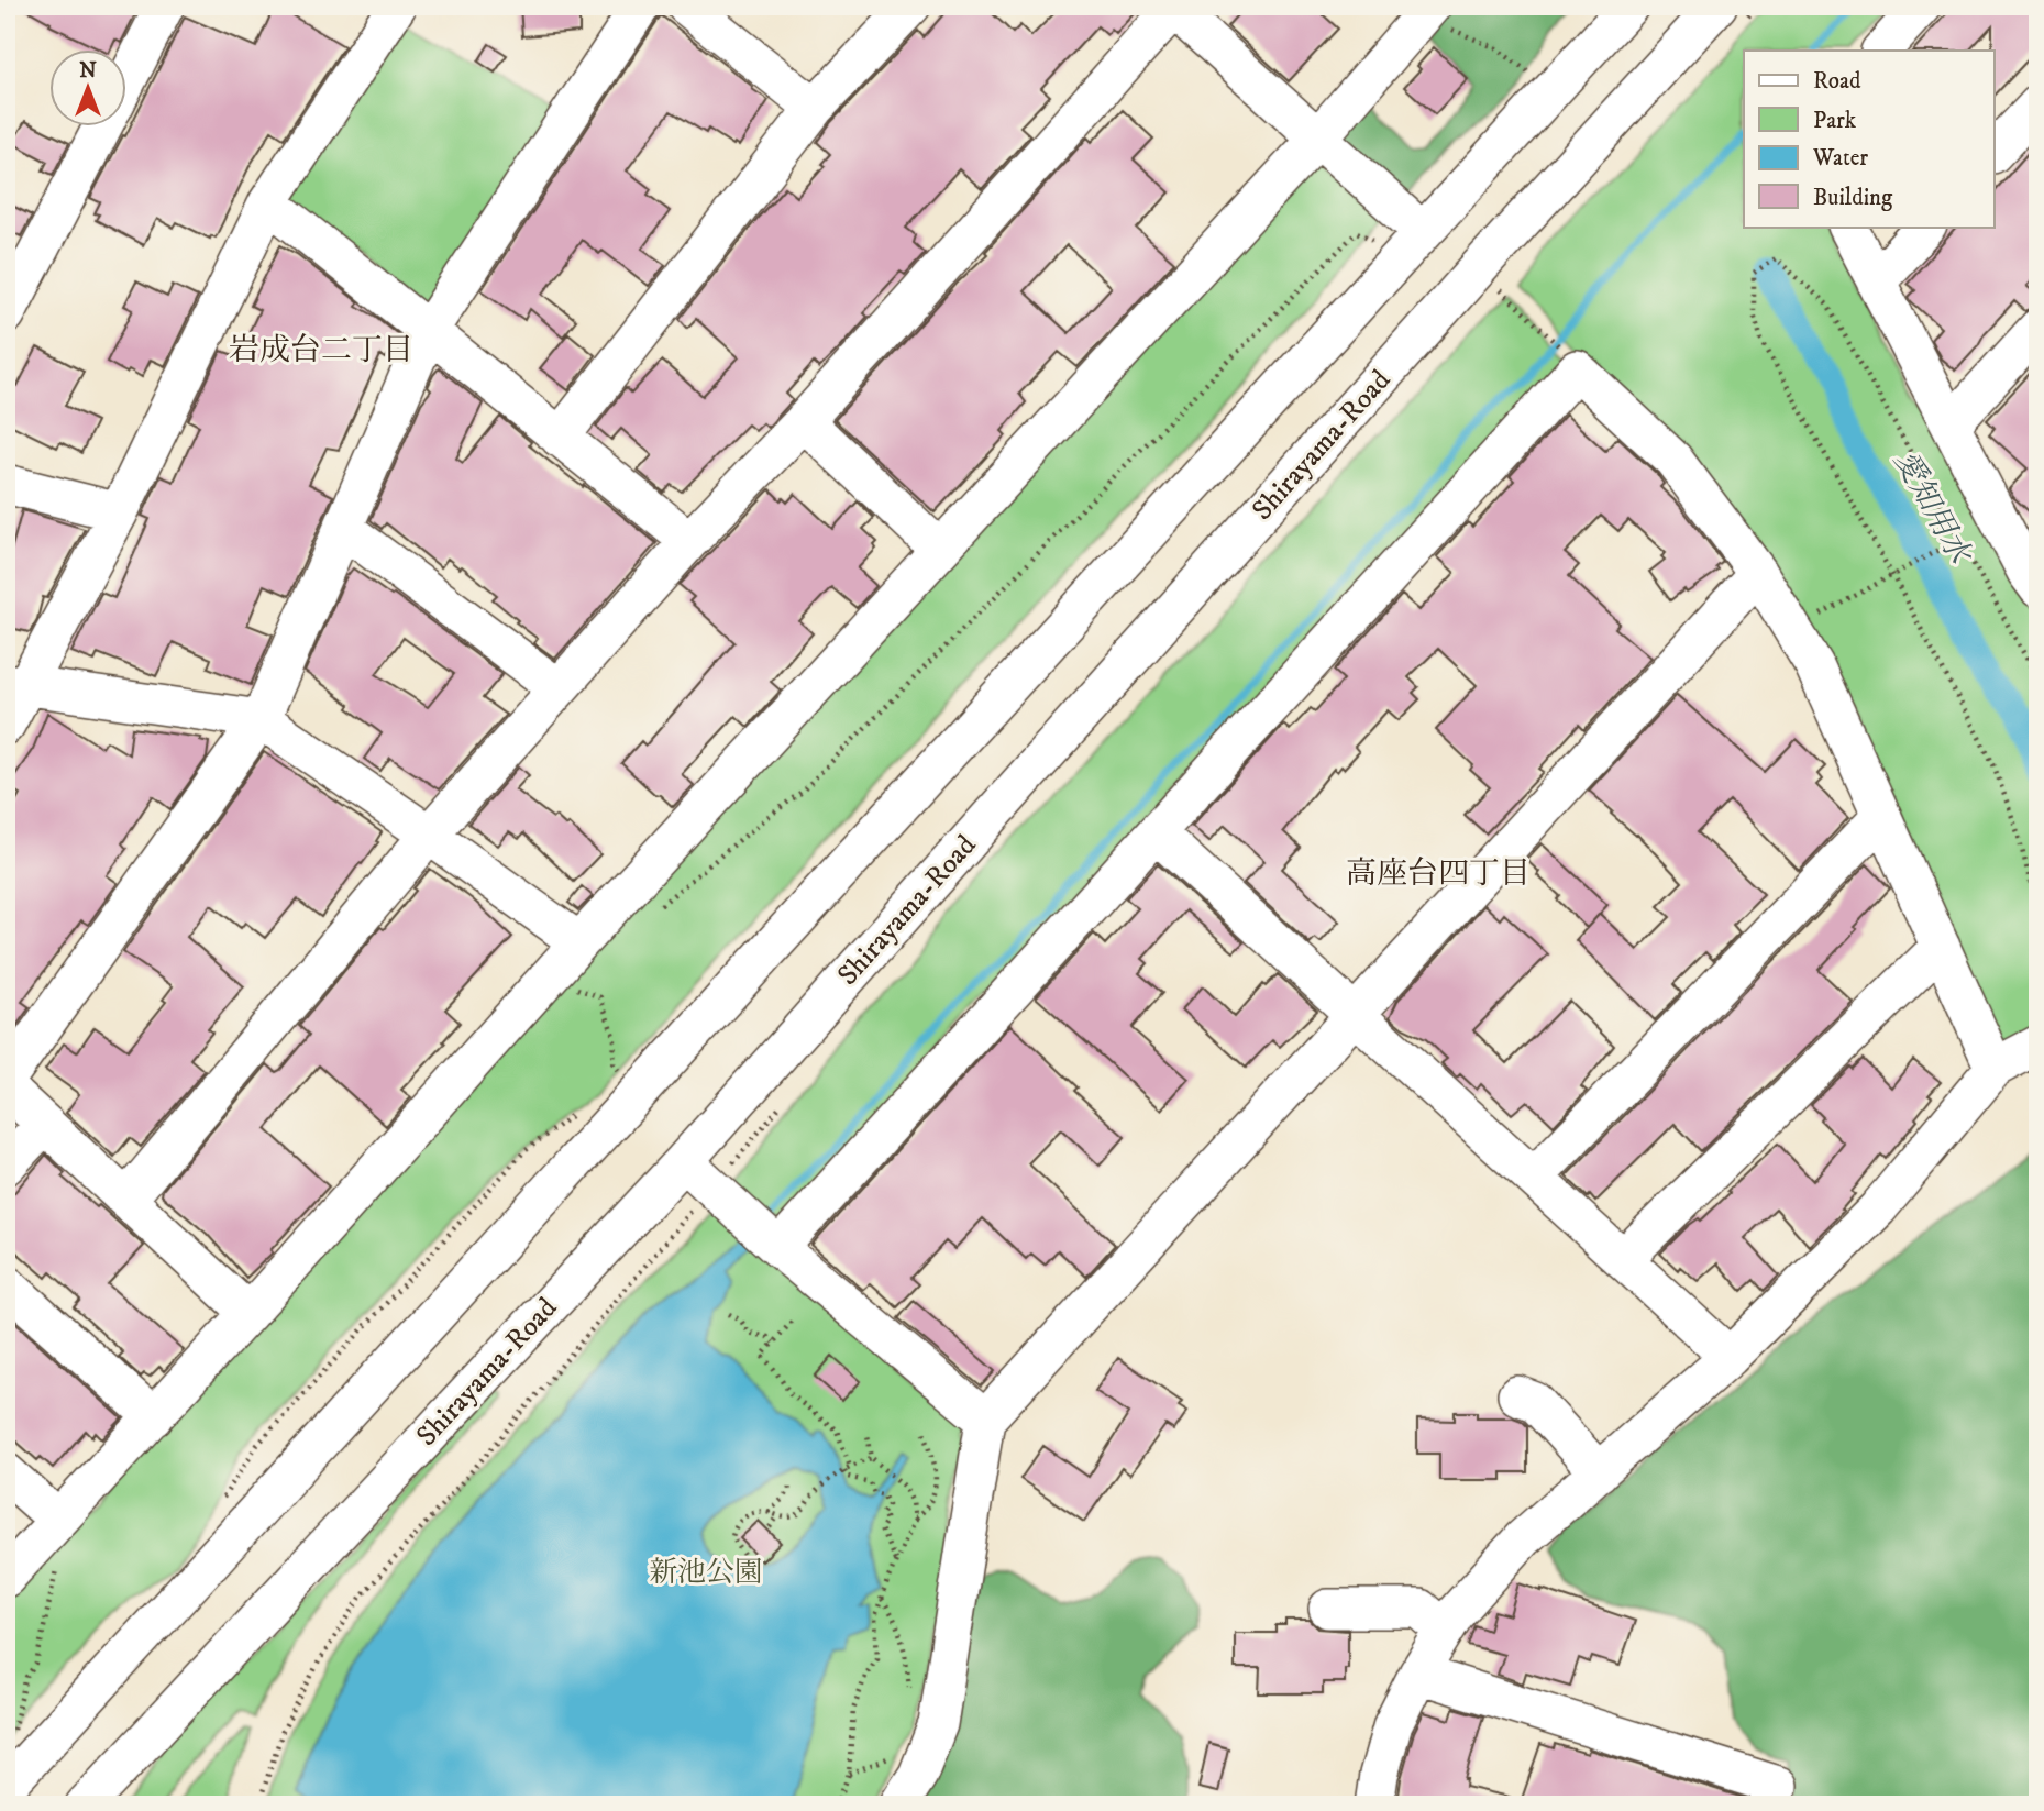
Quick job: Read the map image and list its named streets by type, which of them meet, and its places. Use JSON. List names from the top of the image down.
{
  "streets": {
    "street": ["Shirayama-Road"]
  },
  "districts": ["岩成台二丁目", "高座台四丁目"],
  "water": ["愛知用水"],
  "parks": ["新池公園"],
  "legend": [
    "Road",
    "Park",
    "Water",
    "Building"
  ],
  "north": "top"
}
